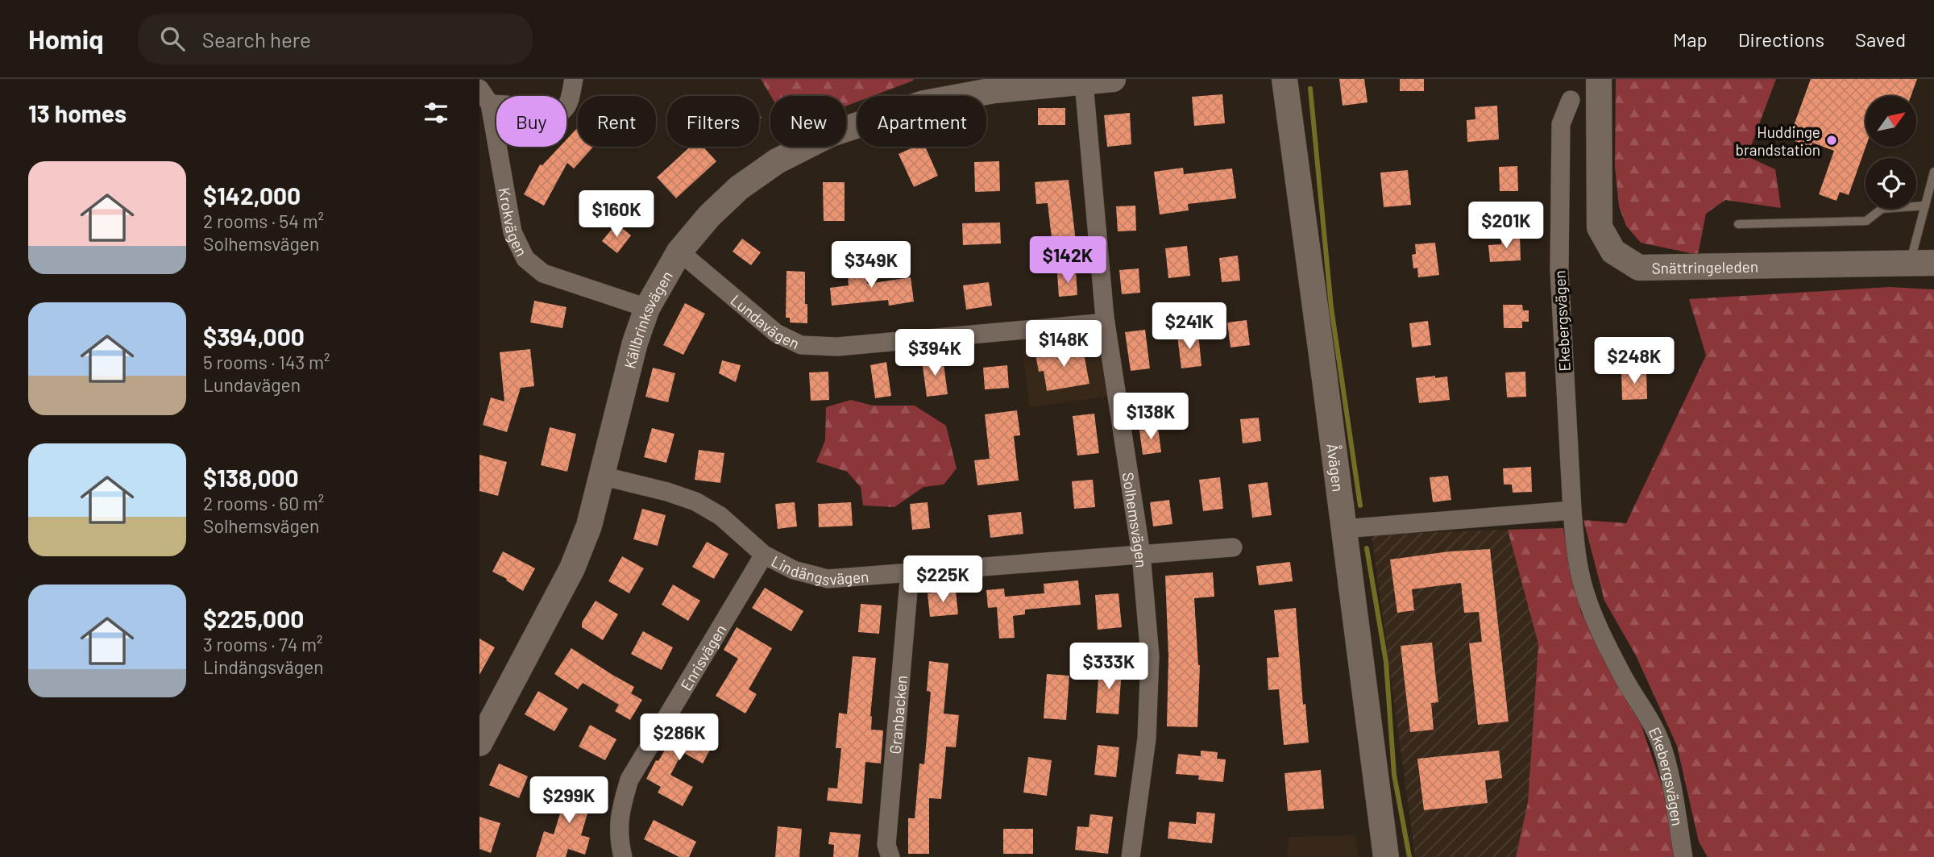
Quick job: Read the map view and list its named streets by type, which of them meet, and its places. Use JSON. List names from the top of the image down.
{
  "streets": {
    "street": [
      "Krokvägen",
      "Snättringeleden",
      "Lundavägen",
      "Källbrinksvägen",
      "Ekebergsvägen",
      "Åvägen",
      "Solhemsvägen",
      "Lindängsvägen",
      "Enrisvägen",
      "Granbacken"
    ]
  },
  "crossings": [
    ["Krokvägen", "Källbrinksvägen"],
    ["Lundavägen", "Källbrinksvägen"],
    ["Lundavägen", "Solhemsvägen"],
    ["Källbrinksvägen", "Solhemsvägen"],
    ["Källbrinksvägen", "Lindängsvägen"],
    ["Solhemsvägen", "Lindängsvägen"],
    ["Lindängsvägen", "Enrisvägen"],
    ["Lindängsvägen", "Granbacken"]
  ],
  "places": ["Huddinge brandstation"],
  "north": "top right",
  "page": {
    "header": "Homiq",
    "search": "Search here",
    "nav": ["Map", "Directions", "Saved"],
    "heading": "13 homes",
    "chip": [
      "Buy",
      "Rent",
      "Filters",
      "New",
      "Apartment"
    ],
    "list": [
      {
        "name": "$142,000",
        "note": "2 rooms · 54 m² · Solhemsvägen"
      },
      {
        "name": "$394,000",
        "note": "5 rooms · 143 m² · Lundavägen"
      },
      {
        "name": "$138,000",
        "note": "2 rooms · 60 m² · Solhemsvägen"
      },
      {
        "name": "$225,000",
        "note": "3 rooms · 74 m² · Lindängsvägen"
      }
    ],
    "price": [
      "$160K",
      "$201K",
      "$142K",
      "$349K",
      "$241K",
      "$148K",
      "$394K",
      "$248K",
      "$138K",
      "$225K",
      "$333K",
      "$286K",
      "$299K"
    ]
  }
}
